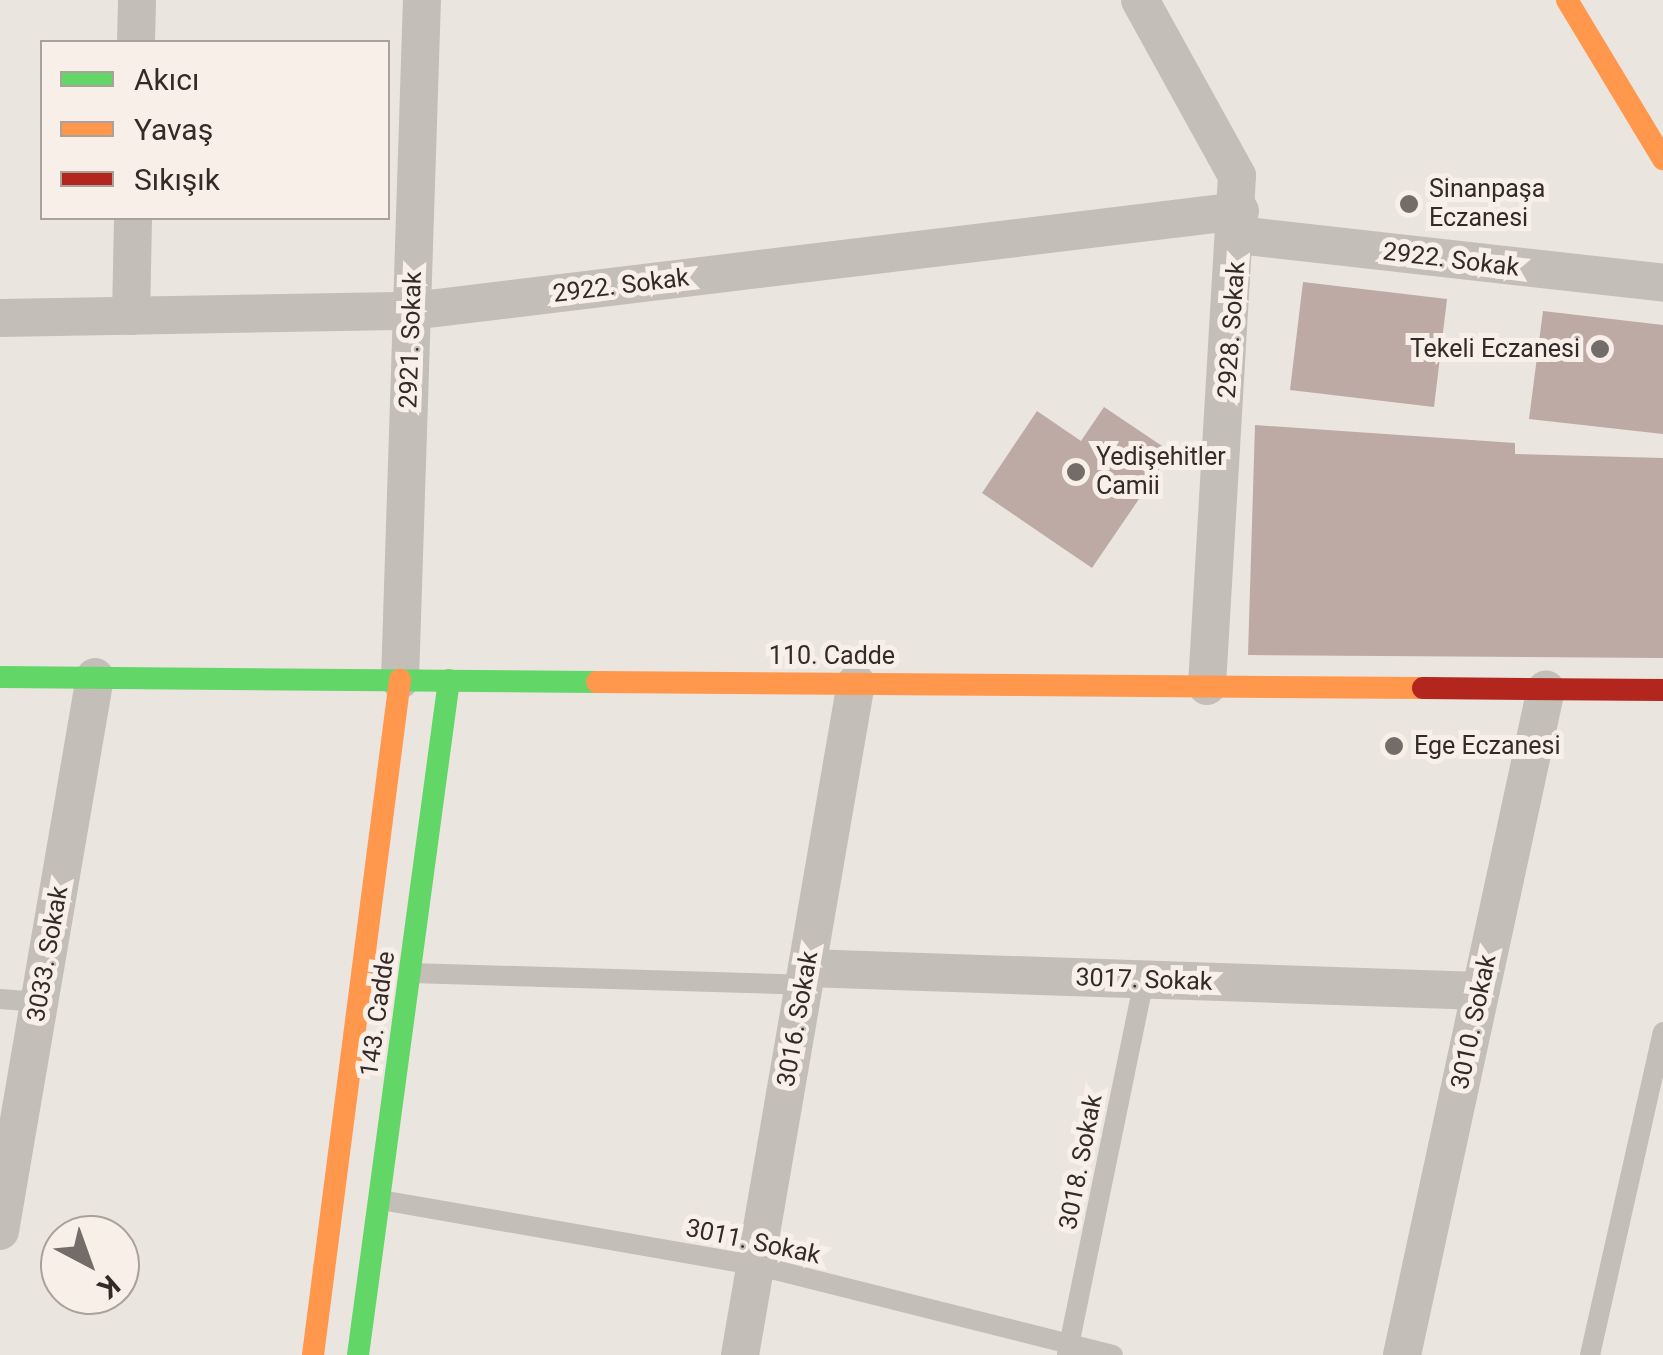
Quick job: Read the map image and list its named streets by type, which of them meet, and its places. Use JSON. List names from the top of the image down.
{
  "streets": {
    "street": [
      "2922. Sokak",
      "2928. Sokak",
      "2921. Sokak",
      "110. Cadde",
      "3033. Sokak",
      "3017. Sokak",
      "143. Cadde",
      "3016. Sokak",
      "3010. Sokak"
    ],
    "lane": ["3018. Sokak", "3011. Sokak"]
  },
  "crossings": [
    ["2922. Sokak", "2928. Sokak"],
    ["2922. Sokak", "2921. Sokak"],
    ["2928. Sokak", "110. Cadde"],
    ["2921. Sokak", "110. Cadde"],
    ["2921. Sokak", "143. Cadde"],
    ["110. Cadde", "3033. Sokak"],
    ["110. Cadde", "143. Cadde"],
    ["110. Cadde", "3016. Sokak"],
    ["110. Cadde", "3010. Sokak"],
    ["3017. Sokak", "143. Cadde"],
    ["3017. Sokak", "3016. Sokak"],
    ["3017. Sokak", "3010. Sokak"],
    ["3017. Sokak", "3018. Sokak"],
    ["143. Cadde", "3011. Sokak"],
    ["3016. Sokak", "3011. Sokak"],
    ["3018. Sokak", "3011. Sokak"]
  ],
  "places": [
    "Sinanpaşa Eczanesi",
    "Tekeli Eczanesi",
    "Yedişehitler Camii",
    "Ege Eczanesi"
  ],
  "legend": ["Akıcı", "Yavaş", "Sıkışık"],
  "north": "bottom right"
}
